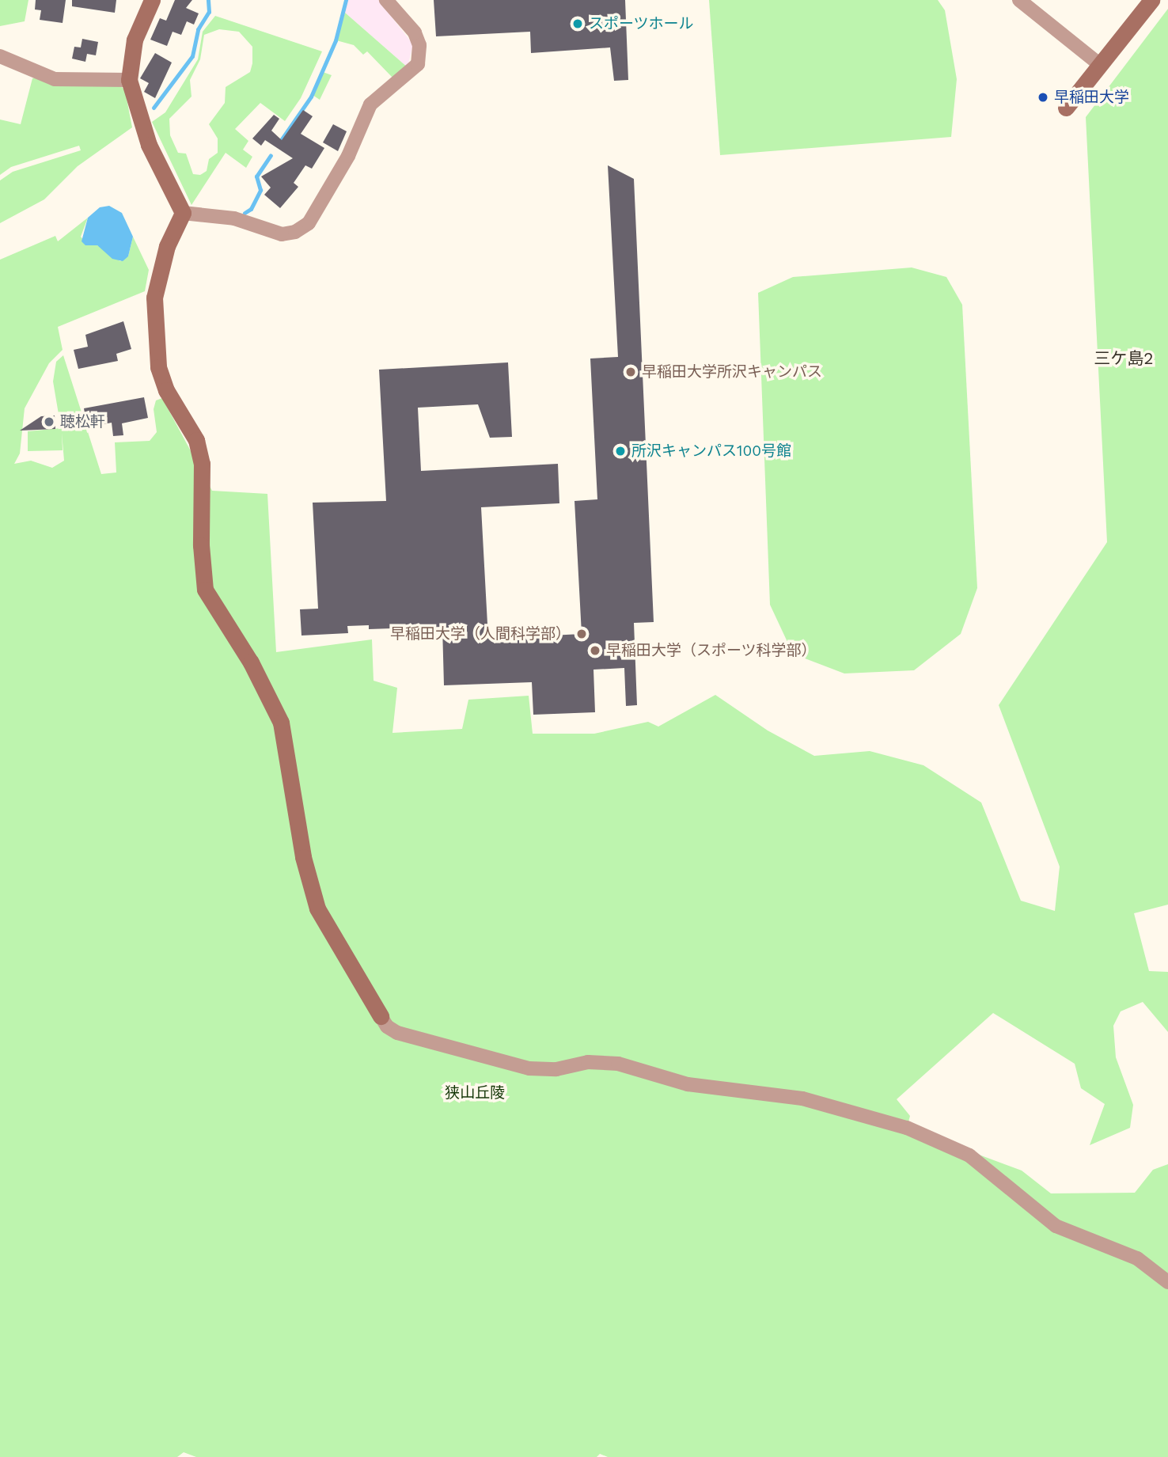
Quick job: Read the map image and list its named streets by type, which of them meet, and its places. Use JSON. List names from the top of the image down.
{
  "districts": ["三ケ島2"],
  "parks": ["狭山丘陵"],
  "places": [
    "スポーツホール",
    "早稲田大学",
    "早稲田大学所沢キャンパス",
    "聴松軒",
    "所沢キャンパス100号館",
    "早稲田大学（人間科学部）",
    "早稲田大学（スポーツ科学部）"
  ]
}
